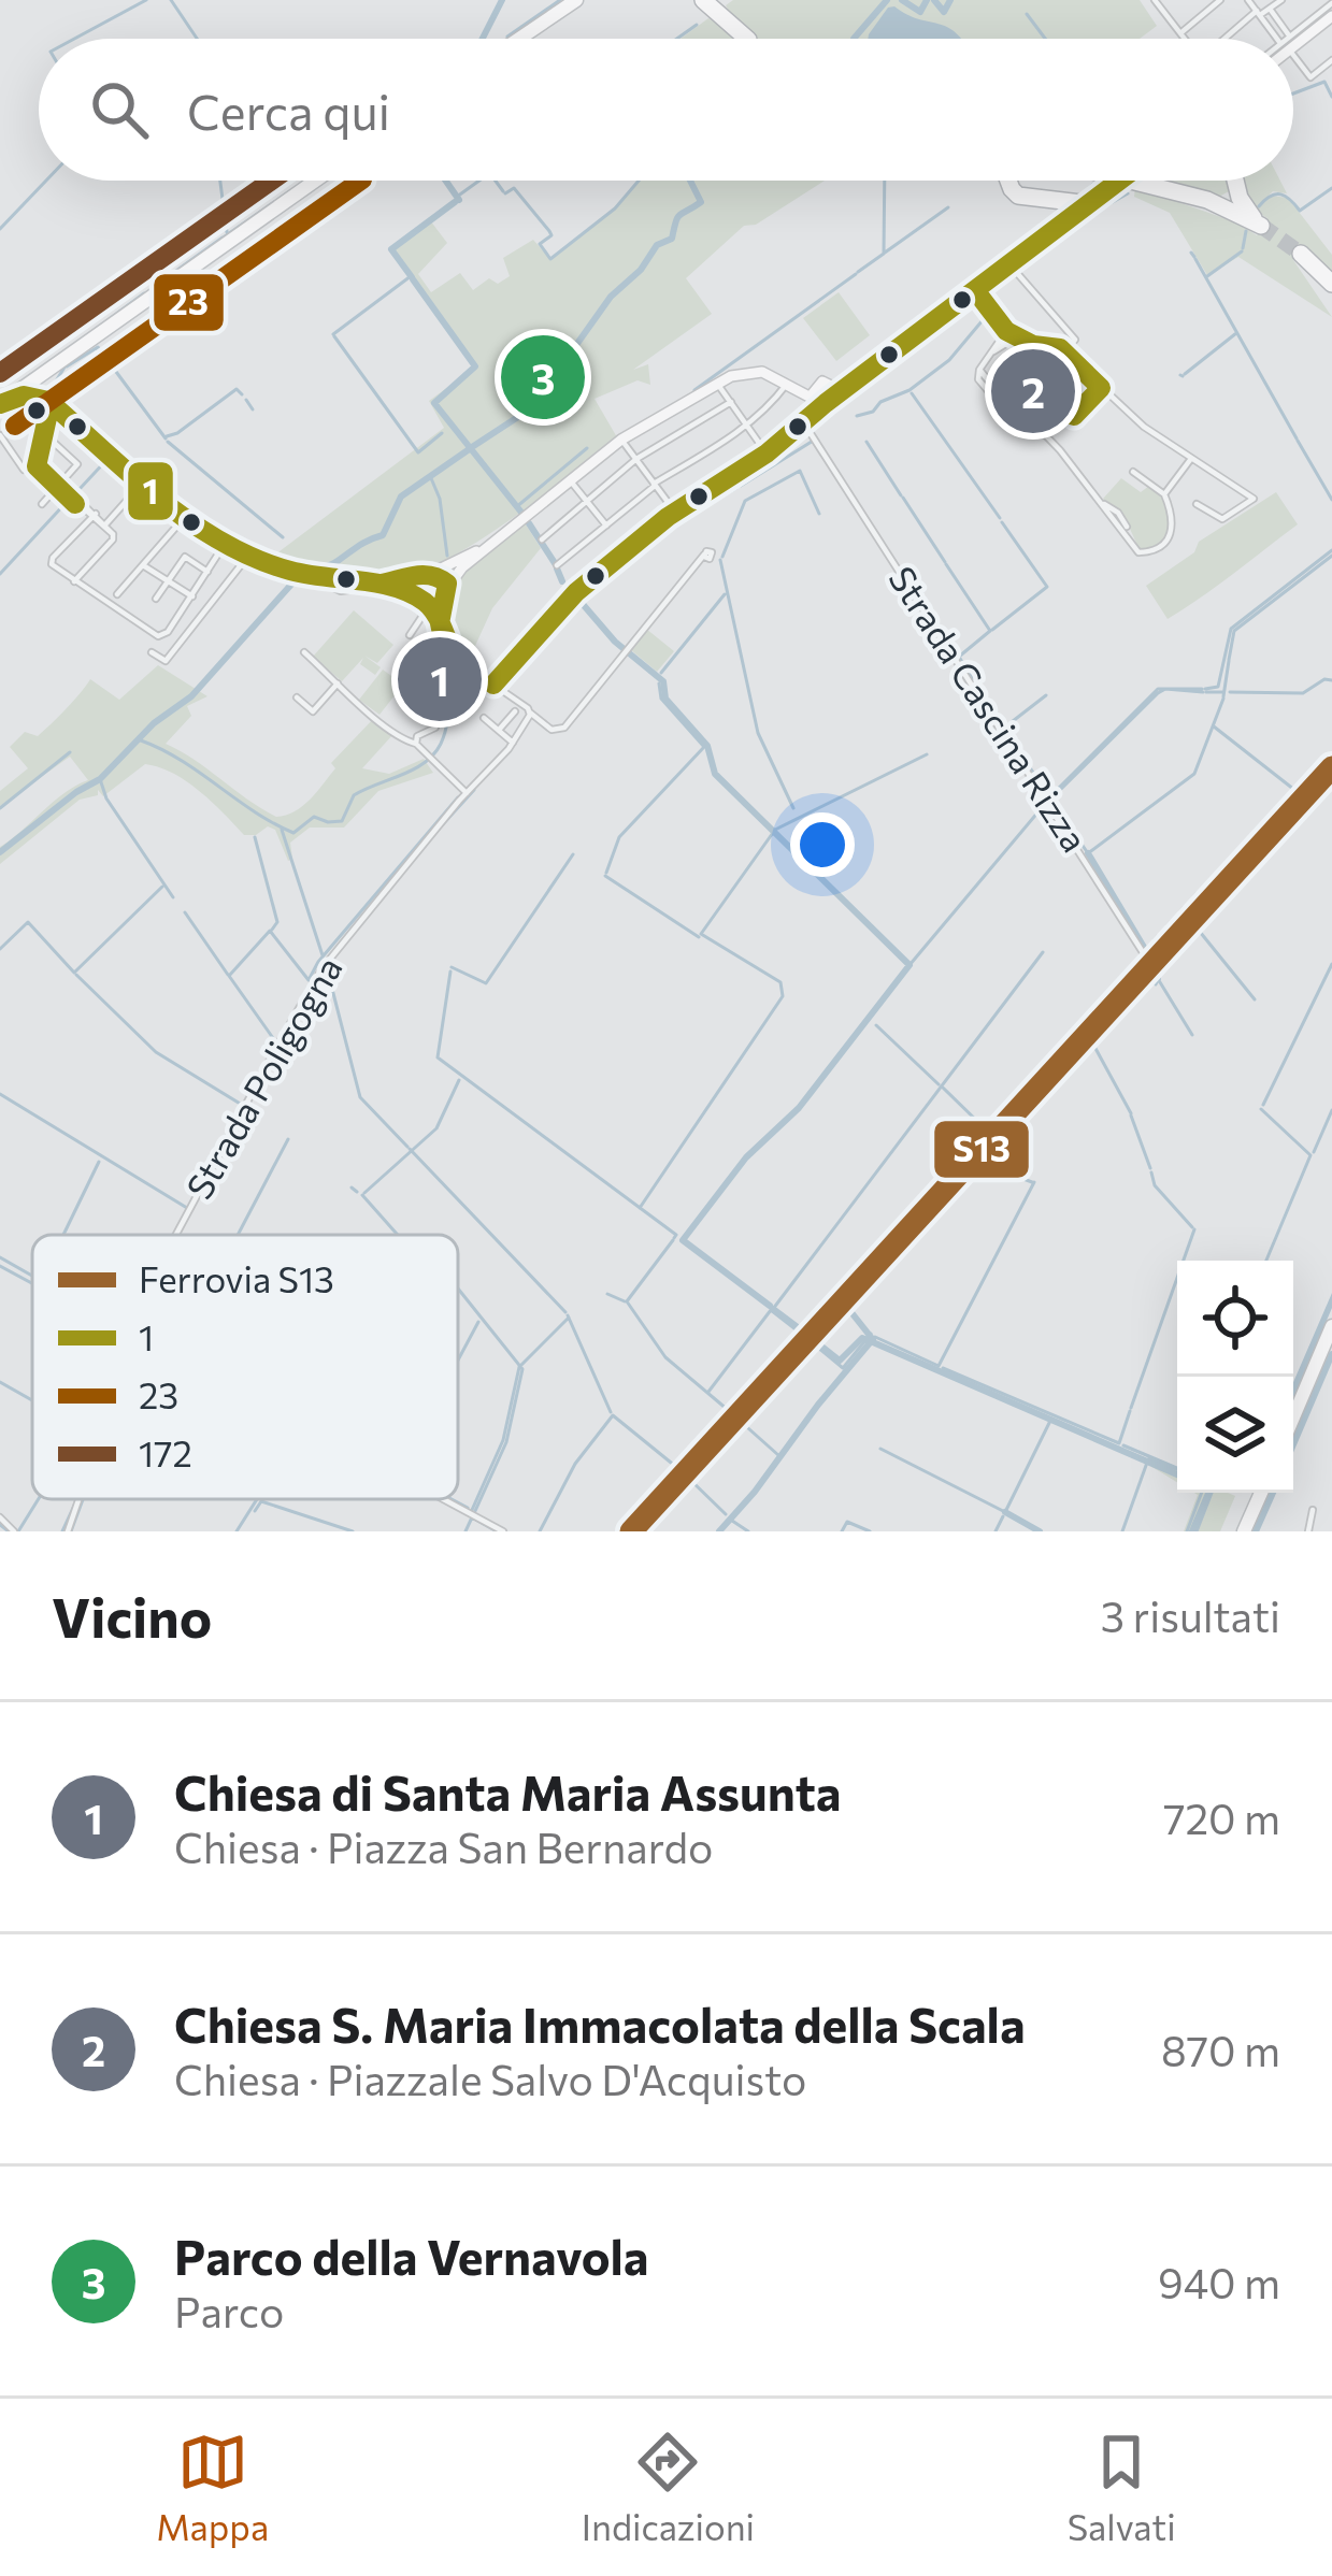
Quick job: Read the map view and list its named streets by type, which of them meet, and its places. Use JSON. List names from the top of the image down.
{
  "streets": {
    "street": ["Strada Cascina Rizza", "Strada Poligogna"]
  },
  "lines": [
    "transit line 1",
    "transit line 23",
    "transit line 172",
    "rail line S13"
  ],
  "legend": [
    "Ferrovia S13",
    "1",
    "23",
    "172"
  ],
  "page": {
    "search": "Cerca qui",
    "pins": ["3", "2", "1"],
    "heading": ["Vicino", "3 risultati"],
    "list": [
      {
        "mark": "1",
        "name": "Chiesa di Santa Maria Assunta",
        "note": "Chiesa · Piazza San Bernardo",
        "value": "720 m"
      },
      {
        "mark": "2",
        "name": "Chiesa S. Maria Immacolata della Scala",
        "note": "Chiesa · Piazzale Salvo D'Acquisto",
        "value": "870 m"
      },
      {
        "mark": "3",
        "name": "Parco della Vernavola",
        "note": "Parco",
        "value": "940 m"
      }
    ],
    "nav": ["Mappa", "Indicazioni", "Salvati"]
  }
}
